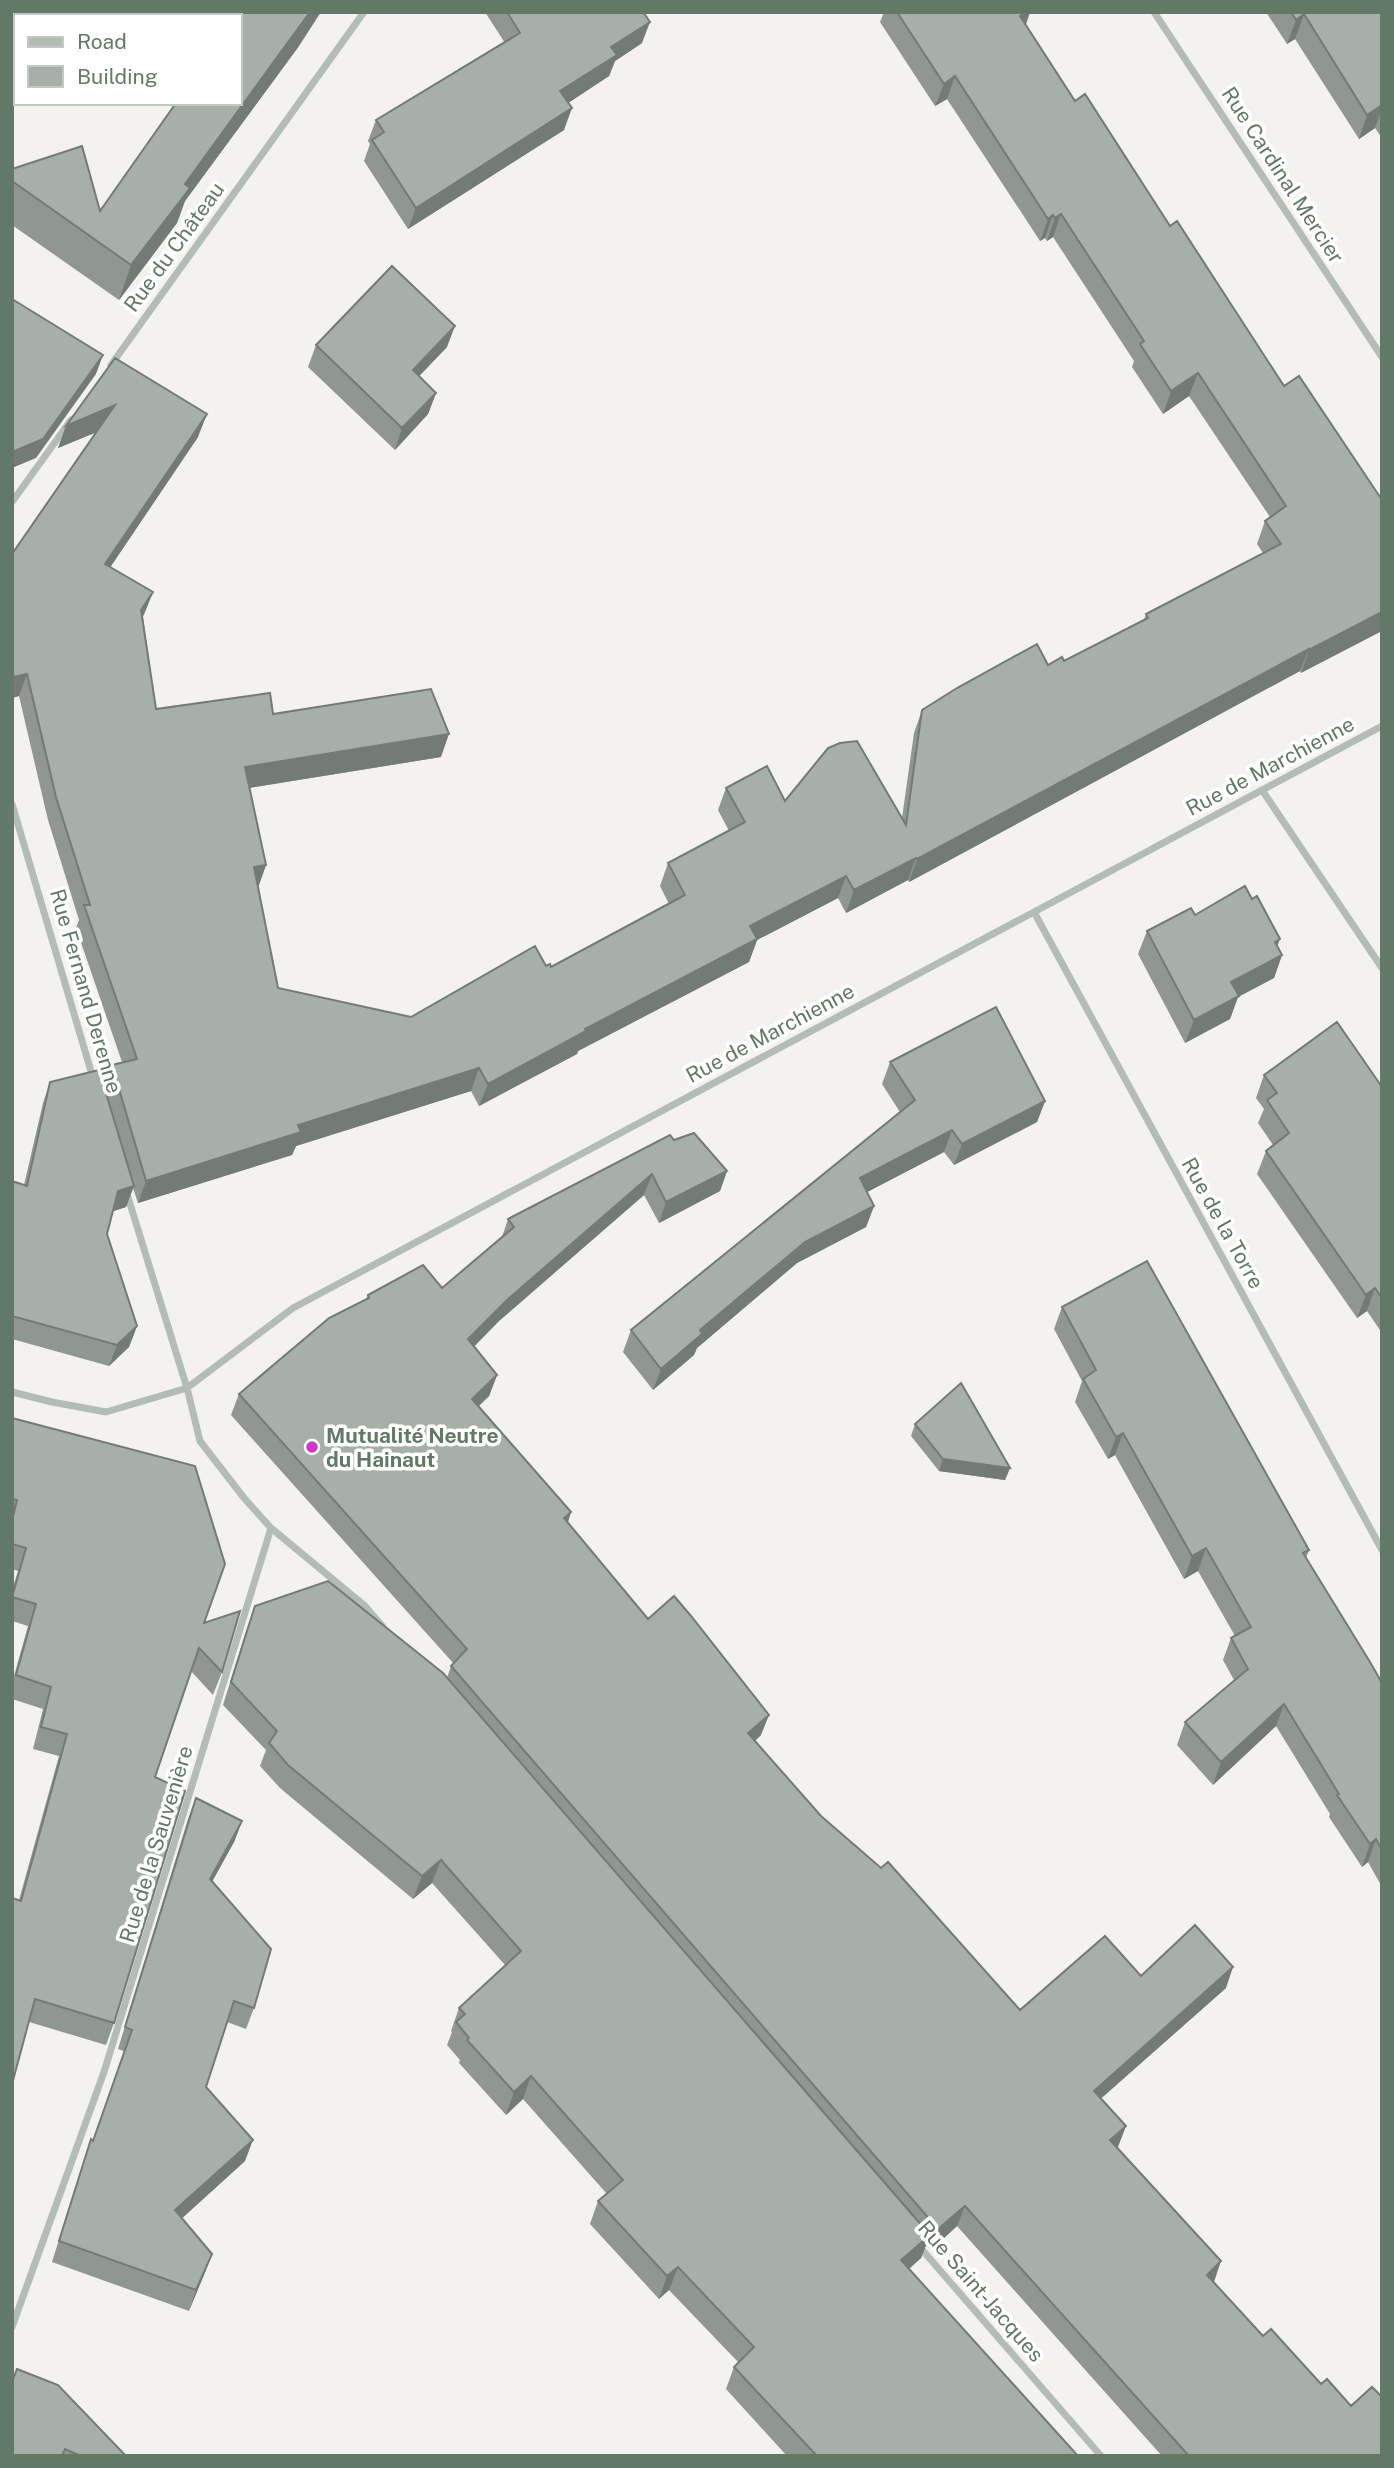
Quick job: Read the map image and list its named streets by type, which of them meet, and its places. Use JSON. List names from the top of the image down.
{
  "streets": {
    "street": [
      "Rue Cardinal Mercier",
      "Rue du Château",
      "Rue de Marchienne",
      "Rue Fernand Derenne",
      "Rue de la Torre",
      "Rue de la Sauvenière",
      "Rue Saint-Jacques"
    ]
  },
  "crossings": [
    ["Rue de Marchienne", "Rue de la Torre"]
  ],
  "places": ["Mutualité Neutre du Hainaut"],
  "legend": ["Road", "Building"]
}
